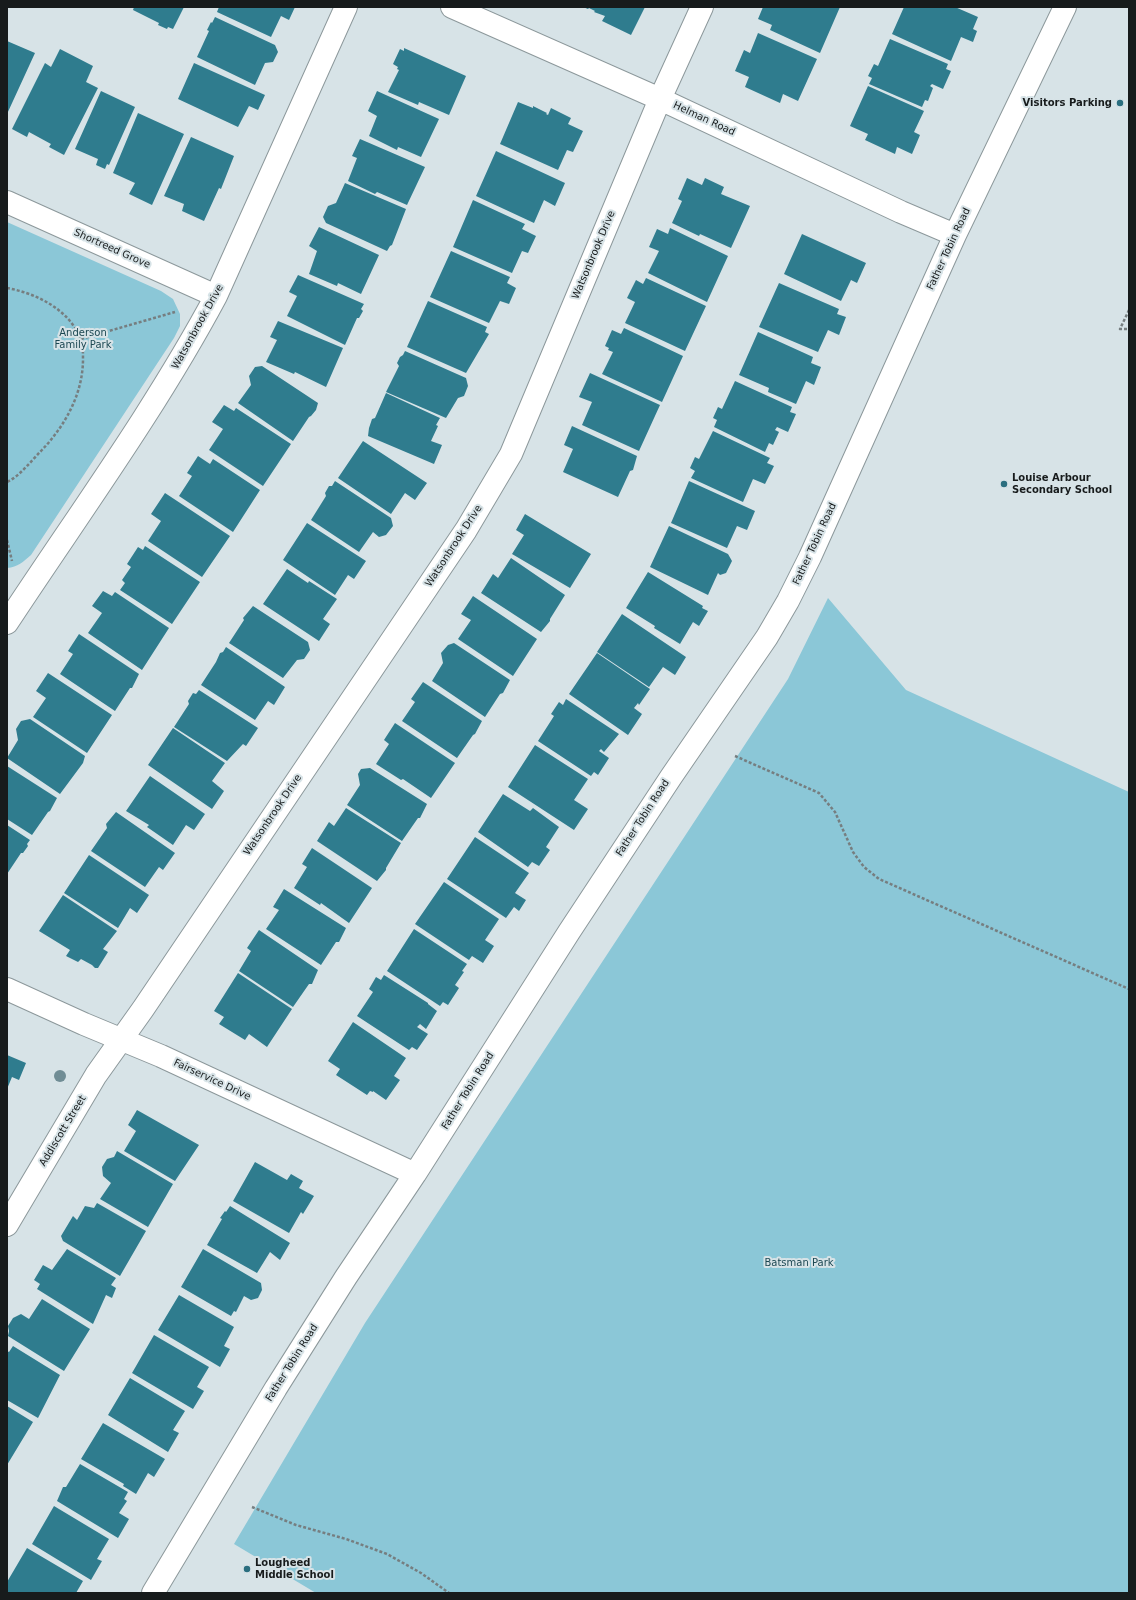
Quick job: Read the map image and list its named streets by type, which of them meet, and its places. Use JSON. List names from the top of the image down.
{
  "streets": {
    "street": [
      "Helman Road",
      "Shortreed Grove",
      "Father Tobin Road",
      "Watsonbrook Drive",
      "Fairservice Drive",
      "Addiscott Street"
    ]
  },
  "crossings": [
    ["Helman Road", "Father Tobin Road"],
    ["Helman Road", "Watsonbrook Drive"],
    ["Shortreed Grove", "Watsonbrook Drive"],
    ["Father Tobin Road", "Fairservice Drive"],
    ["Watsonbrook Drive", "Fairservice Drive"],
    ["Watsonbrook Drive", "Addiscott Street"],
    ["Fairservice Drive", "Addiscott Street"]
  ],
  "parks": ["Anderson Family Park", "Batsman Park"],
  "places": ["Visitors Parking", "Louise Arbour Secondary School", "Lougheed Middle School"]
}
